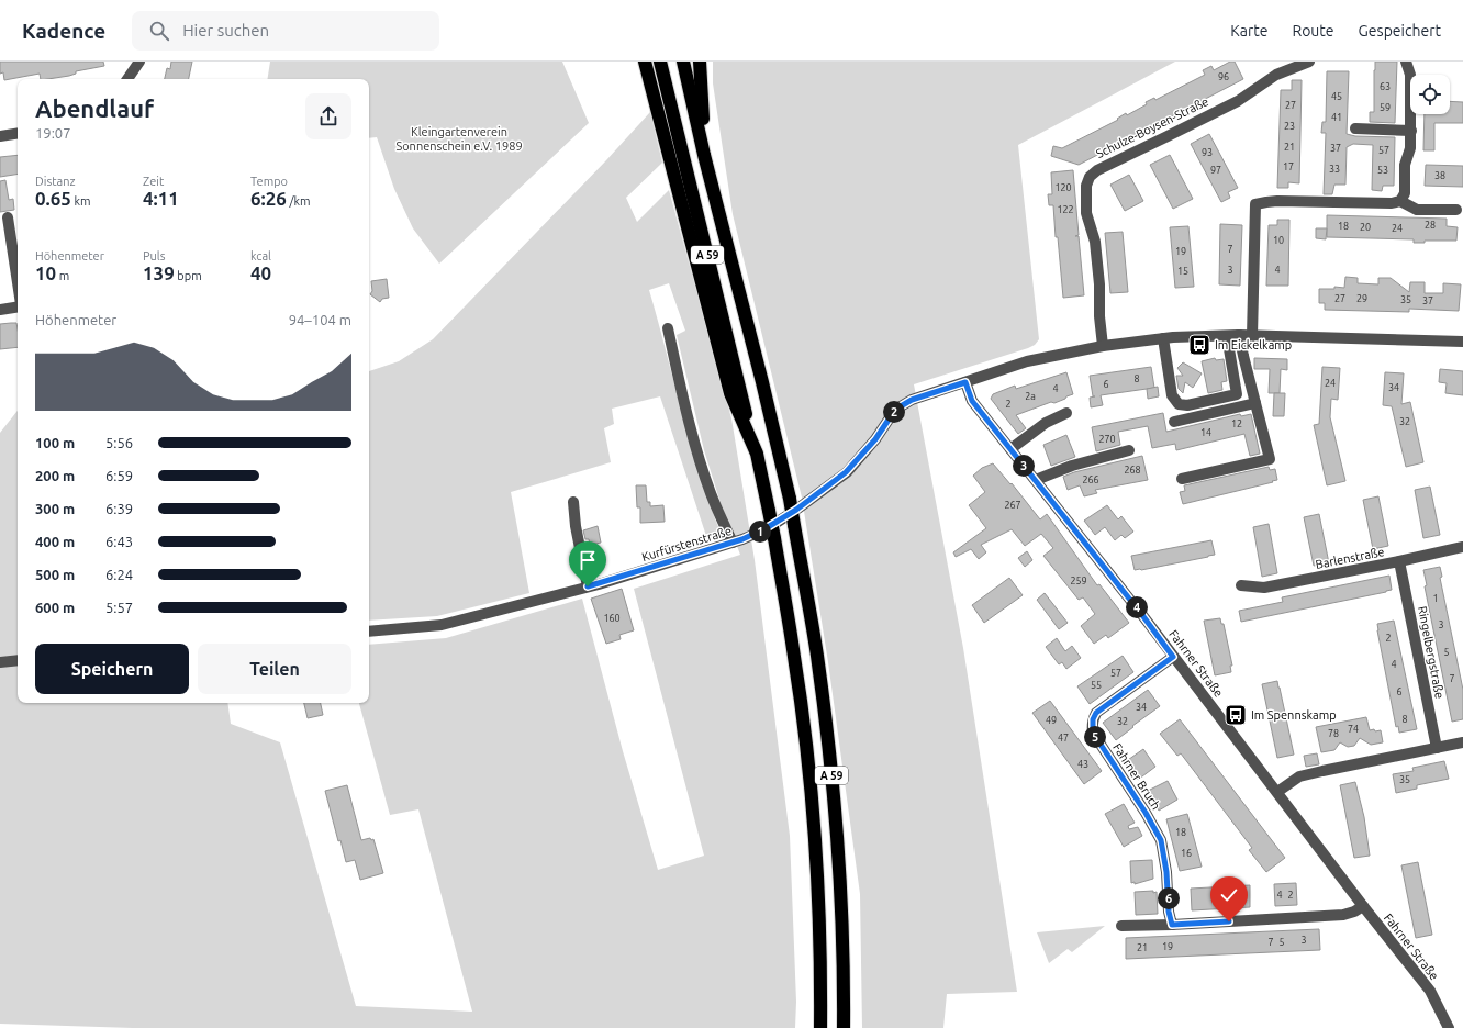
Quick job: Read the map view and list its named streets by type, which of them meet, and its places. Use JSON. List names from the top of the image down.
{
  "streets": {
    "highway": ["A 59"],
    "street": [
      "Schulze-Boysen-Straße",
      "Kurfürstenstraße",
      "Barlenstraße",
      "Ringelbergstraße",
      "Fahrner Straße",
      "Fahrner Bruch"
    ]
  },
  "crossings": [
    ["Kurfürstenstraße", "Fahrner Straße"],
    ["Barlenstraße", "Ringelbergstraße"],
    ["Fahrner Straße", "Fahrner Bruch"]
  ],
  "parks": ["Kleingartenverein Sonnenschein e.V. 1989"],
  "places": {
    "bus stop": ["Im Eickelkamp", "Im Spennskamp"]
  },
  "house_numbers": [
    "96",
    "63",
    "45",
    "27",
    "59",
    "41",
    "23",
    "21",
    "37",
    "57",
    "93",
    "17",
    "33",
    "97",
    "53",
    "38",
    "120",
    "122",
    "28",
    "18",
    "20",
    "24",
    "10",
    "7",
    "19",
    "3",
    "4",
    "15",
    "27",
    "29",
    "35",
    "37",
    "8",
    "24",
    "6",
    "34",
    "4",
    "2a",
    "2",
    "32",
    "12",
    "14",
    "270",
    "268",
    "266",
    "267",
    "259",
    "1",
    "160",
    "3",
    "2",
    "5",
    "4",
    "57",
    "7",
    "55",
    "6",
    "34",
    "8",
    "49",
    "32",
    "74",
    "78",
    "47",
    "43",
    "35",
    "18",
    "16",
    "4",
    "2",
    "3",
    "7",
    "5",
    "19",
    "21"
  ],
  "page": {
    "header": "Kadence",
    "search": "Hier suchen",
    "nav": ["Karte", "Route", "Gespeichert"],
    "heading": ["Abendlauf", "19:07"],
    "stats": [
      ["Distanz", "0.65 km"],
      ["Zeit", "4:11"],
      ["Tempo", "6:26 /km"],
      ["Höhenmeter", "10 m"],
      ["Puls", "139 bpm"],
      ["kcal", "40"]
    ],
    "chart": ["Höhenmeter", "94–104 m"],
    "pins": [
      "2",
      "3",
      "1",
      "4",
      "5",
      "6"
    ],
    "list": [
      {
        "name": "100 m",
        "note": "5:56"
      },
      {
        "name": "200 m",
        "note": "6:59"
      },
      {
        "name": "300 m",
        "note": "6:39"
      },
      {
        "name": "400 m",
        "note": "6:43"
      },
      {
        "name": "500 m",
        "note": "6:24"
      },
      {
        "name": "600 m",
        "note": "5:57"
      }
    ],
    "buttons": ["Speichern", "Teilen"]
  }
}
